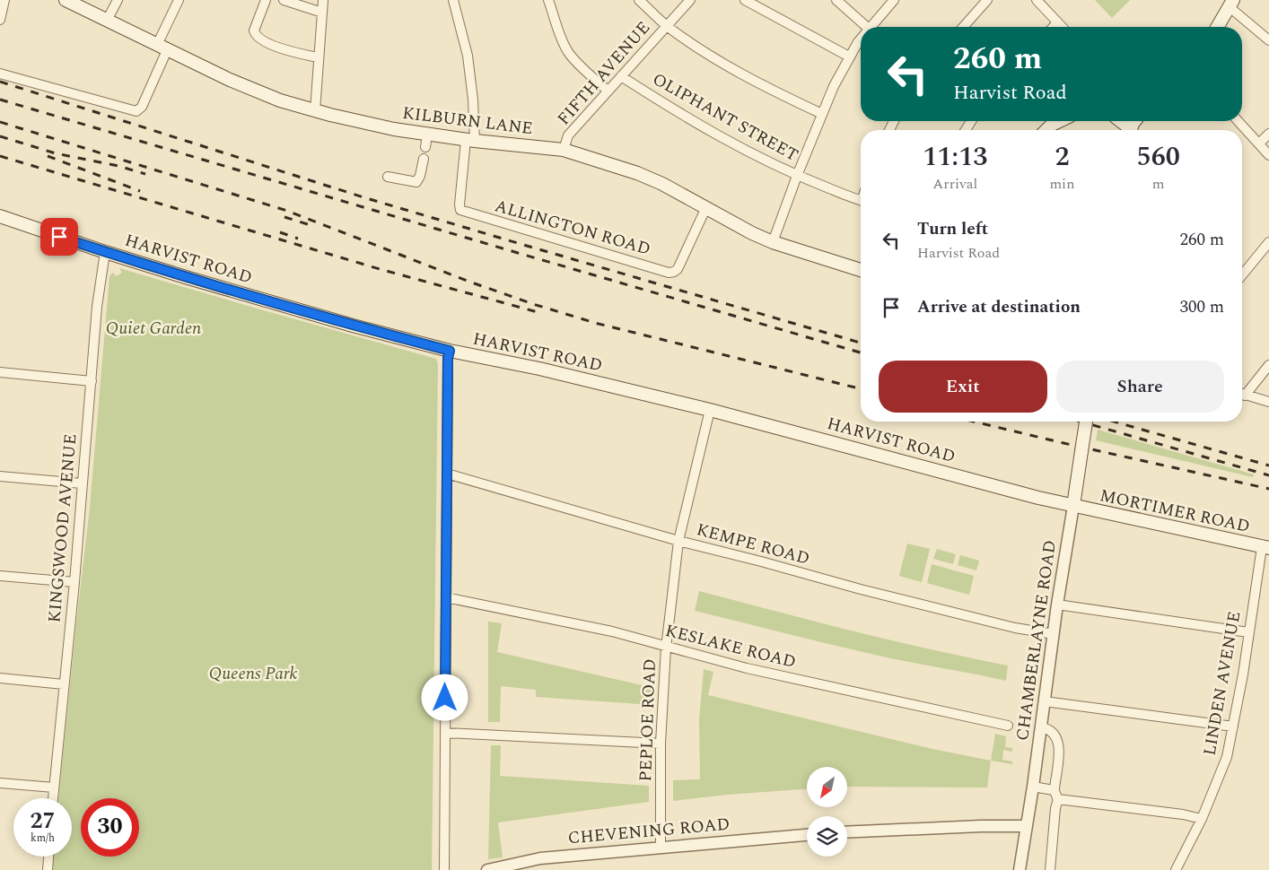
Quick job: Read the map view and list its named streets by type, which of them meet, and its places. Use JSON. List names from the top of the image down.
{
  "streets": {
    "main road": [
      "KILBURN LANE",
      "HARVIST ROAD",
      "MORTIMER ROAD",
      "CHAMBERLAYNE ROAD"
    ],
    "street": [
      "FIFTH AVENUE",
      "OLIPHANT STREET",
      "ALLINGTON ROAD",
      "KINGSWOOD AVENUE",
      "KEMPE ROAD",
      "KESLAKE ROAD",
      "LINDEN AVENUE",
      "PEPLOE ROAD",
      "CHEVENING ROAD"
    ]
  },
  "crossings": [
    ["FIFTH AVENUE", "OLIPHANT STREET"],
    ["FIFTH AVENUE", "KILBURN LANE"],
    ["KILBURN LANE", "ALLINGTON ROAD"],
    ["HARVIST ROAD", "MORTIMER ROAD"],
    ["HARVIST ROAD", "KINGSWOOD AVENUE"],
    ["HARVIST ROAD", "CHAMBERLAYNE ROAD"],
    ["HARVIST ROAD", "PEPLOE ROAD"],
    ["MORTIMER ROAD", "CHAMBERLAYNE ROAD"],
    ["MORTIMER ROAD", "LINDEN AVENUE"],
    ["KEMPE ROAD", "CHAMBERLAYNE ROAD"],
    ["KEMPE ROAD", "PEPLOE ROAD"],
    ["KESLAKE ROAD", "PEPLOE ROAD"],
    ["PEPLOE ROAD", "CHEVENING ROAD"]
  ],
  "parks": ["Quiet Garden", "Queens Park"],
  "north": "bottom left",
  "page": {
    "turn": ["260 m", "Harvist Road"],
    "eta": [
      "11:13",
      "Arrival",
      "2",
      "min",
      "560",
      "m"
    ],
    "list": [
      {
        "name": "Turn left",
        "note": "Harvist Road",
        "value": "260 m"
      },
      {
        "name": "Arrive at destination",
        "value": "300 m"
      }
    ],
    "buttons": ["Exit", "Share"],
    "speed": "27 km/h",
    "limit": "30"
  }
}
